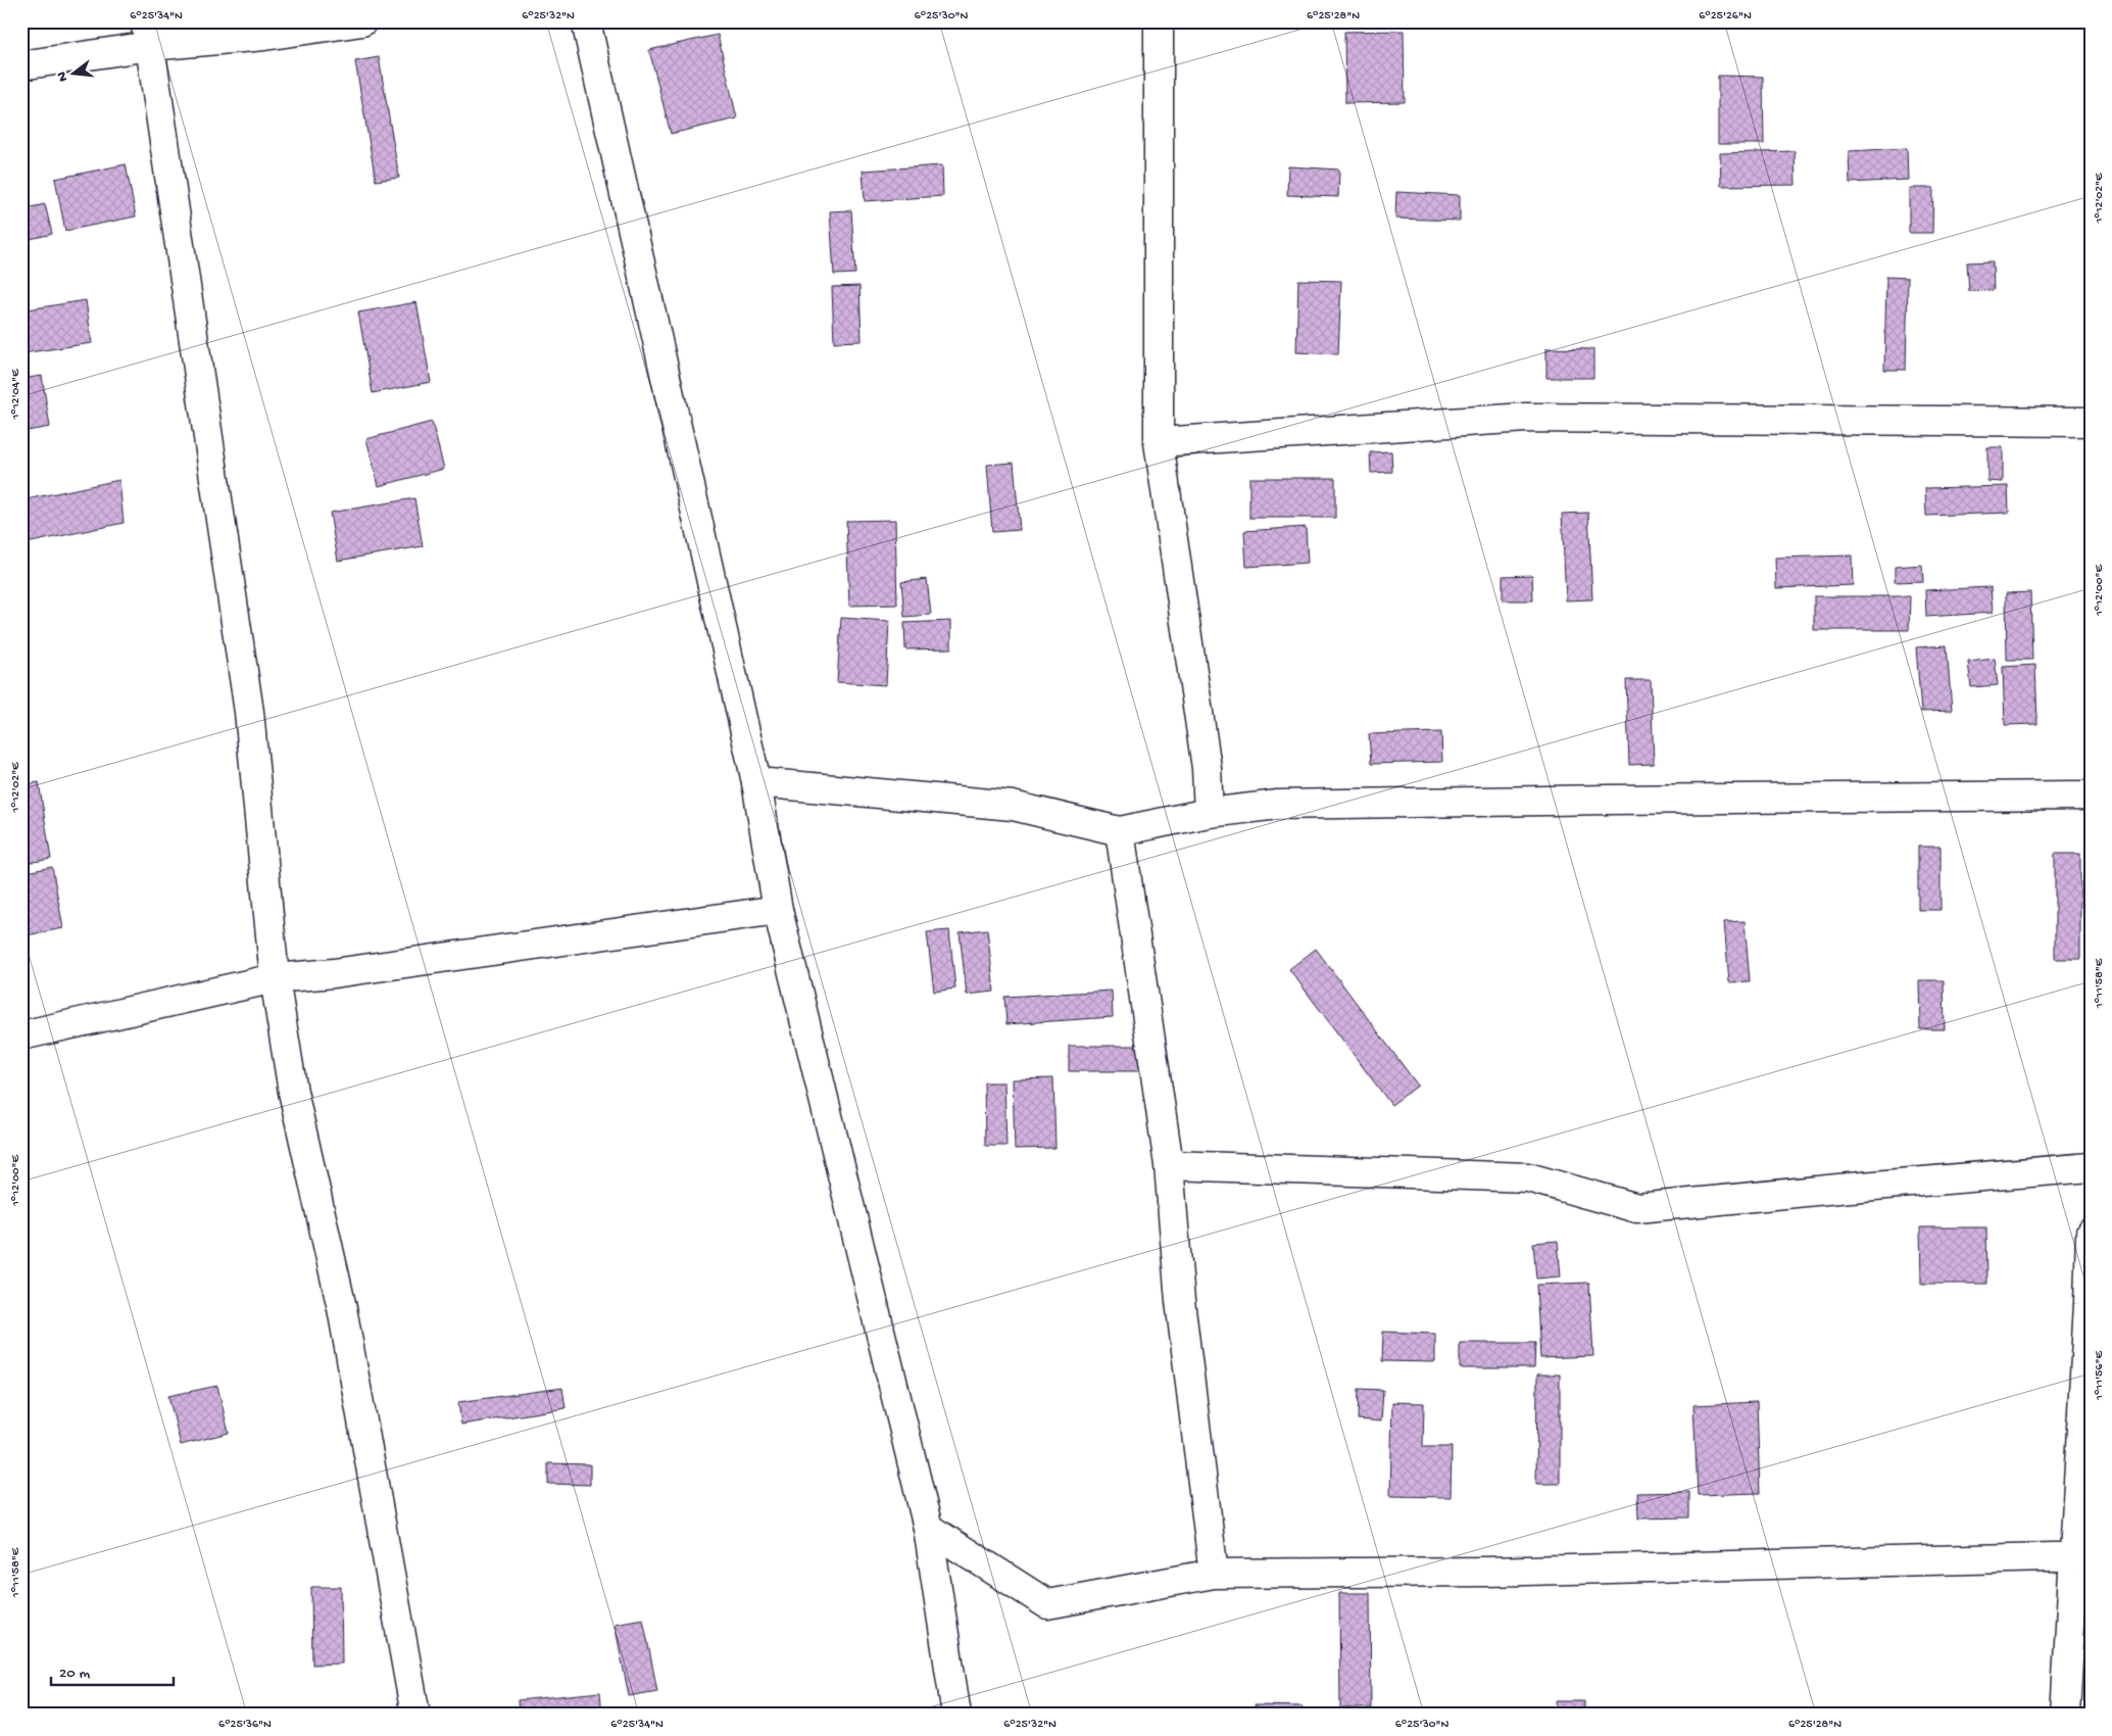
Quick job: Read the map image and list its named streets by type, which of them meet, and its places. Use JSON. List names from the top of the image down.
{
  "scale_bar": "20 m",
  "north": "left",
  "coordinates": [
    "6°25'34\"N",
    "6°25'32\"N",
    "6°25'30\"N",
    "6°25'28\"N",
    "6°25'26\"N",
    "1°12'02\"E",
    "1°12'04\"E",
    "1°12'00\"E",
    "1°11'58\"E",
    "1°11'56\"E",
    "6°25'36\"N"
  ]
}
